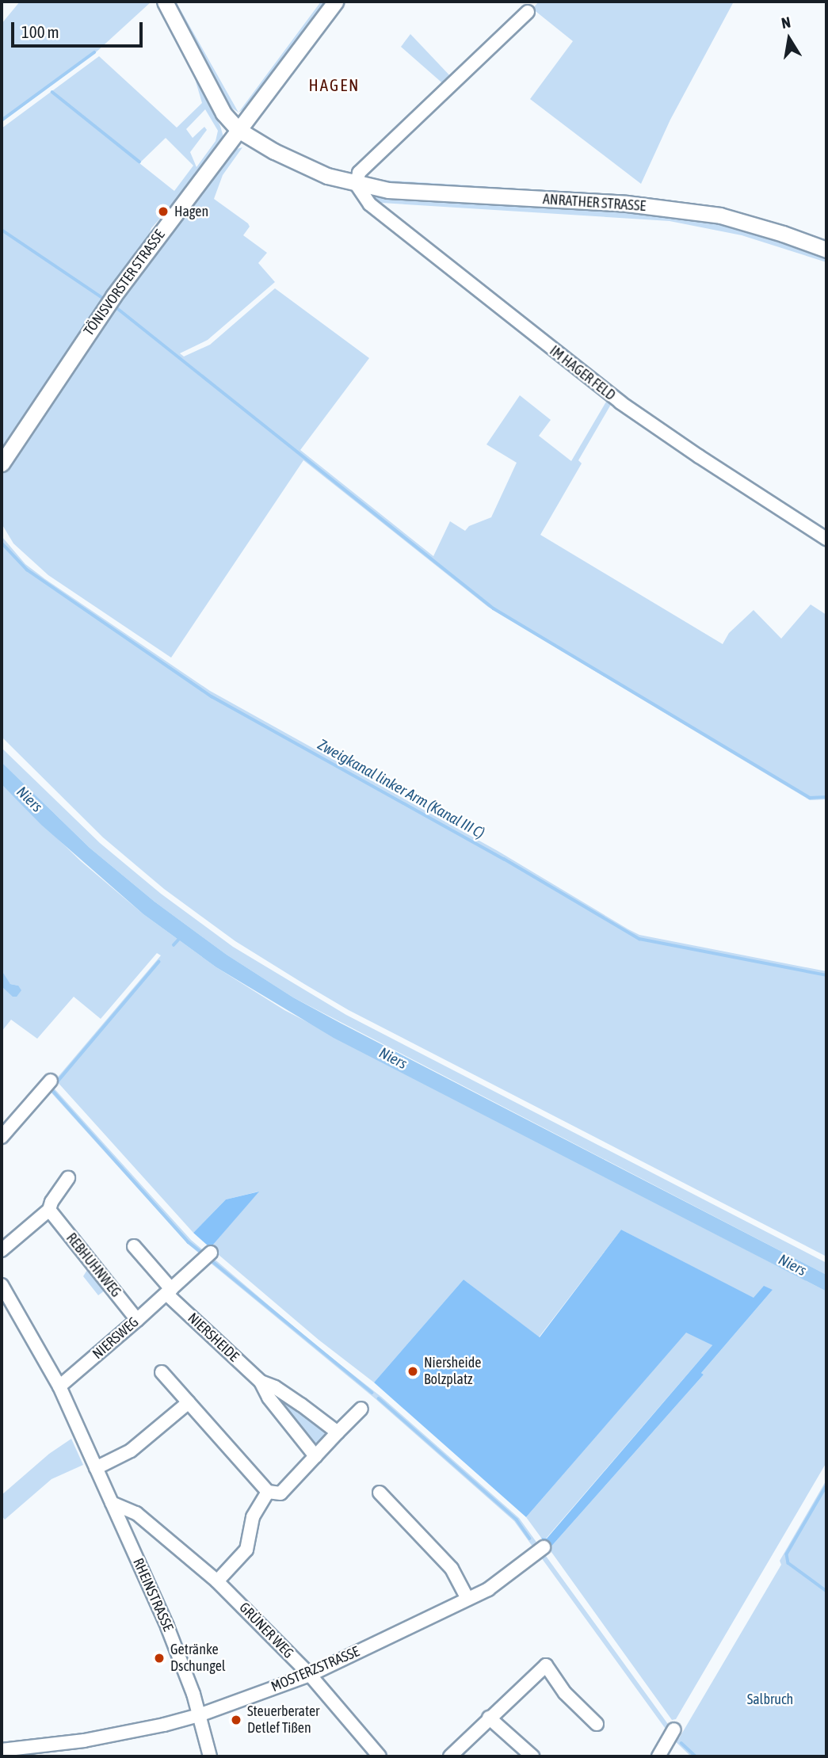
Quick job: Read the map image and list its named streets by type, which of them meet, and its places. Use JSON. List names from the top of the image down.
{
  "streets": {
    "main road": ["ANRATHER STRASSE", "TÖNISVORSTER STRASSE"],
    "street": [
      "IM HAGER FELD",
      "REBHUHNWEG",
      "NIERSHEIDE",
      "NIERSWEG",
      "RHEINSTRASSE",
      "GRÜNER WEG",
      "MOSTERZSTRASSE"
    ]
  },
  "crossings": [
    ["ANRATHER STRASSE", "TÖNISVORSTER STRASSE"],
    ["ANRATHER STRASSE", "IM HAGER FELD"],
    ["REBHUHNWEG", "NIERSWEG"],
    ["NIERSHEIDE", "NIERSWEG"],
    ["NIERSWEG", "RHEINSTRASSE"],
    ["RHEINSTRASSE", "GRÜNER WEG"],
    ["RHEINSTRASSE", "MOSTERZSTRASSE"],
    ["GRÜNER WEG", "MOSTERZSTRASSE"]
  ],
  "districts": ["HAGEN"],
  "water": ["Zweigkanal linker Arm (Kanal III C)", "Niers"],
  "parks": ["Salbruch"],
  "places": [
    "Hagen",
    "Niersheide Bolzplatz",
    "Getränke Dschungel",
    "Steuerberater Detlef Tißen"
  ],
  "scale_bar": "100 m",
  "north": "top"
}
